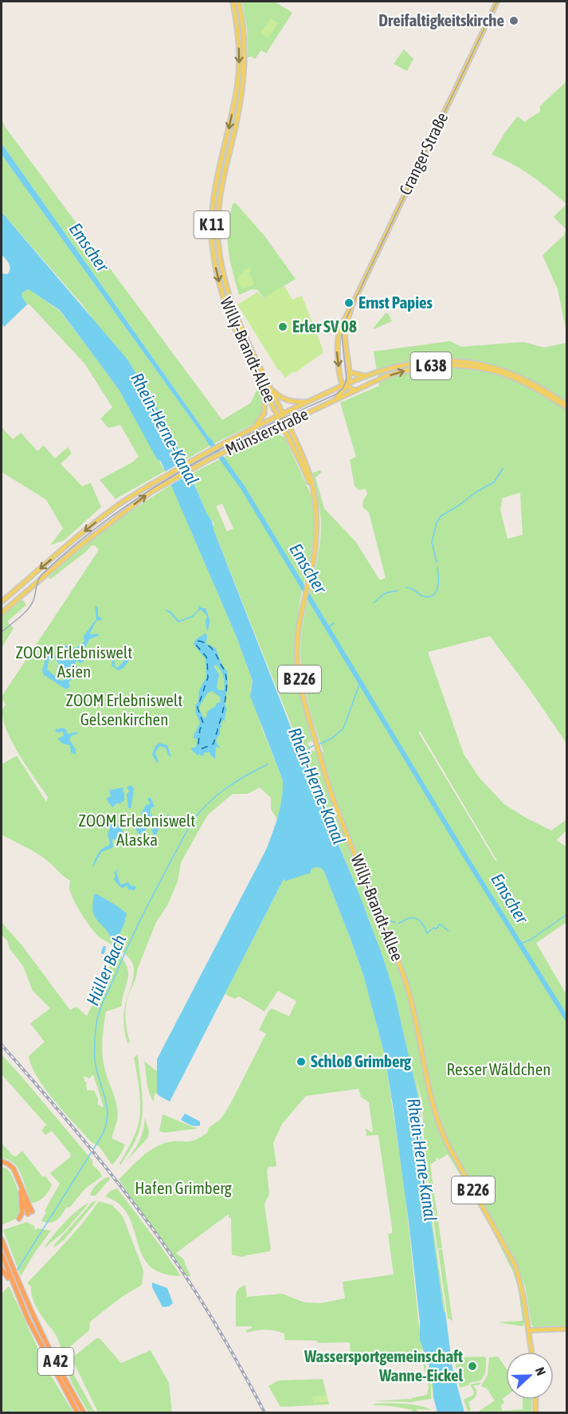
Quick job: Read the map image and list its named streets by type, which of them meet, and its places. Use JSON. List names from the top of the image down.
{
  "streets": {
    "highway": ["A 42"],
    "main road": [
      "Cranger Straße",
      "K 11",
      "Willy-Brandt-Allee",
      "L 638",
      "Münsterstraße",
      "B 226"
    ]
  },
  "crossings": [
    ["Cranger Straße", "Münsterstraße"],
    ["Willy-Brandt-Allee", "Münsterstraße"],
    ["Willy-Brandt-Allee", "B 226"]
  ],
  "water": ["Emscher", "Rhein-Herne-Kanal", "Hüller Bach"],
  "parks": [
    "ZOOM Erlebniswelt Asien",
    "ZOOM Erlebniswelt Gelsenkirchen",
    "ZOOM Erlebniswelt Alaska",
    "Resser Wäldchen",
    "Hafen Grimberg"
  ],
  "places": [
    "Dreifaltigkeitskirche",
    "Ernst Papies",
    "Erler SV 08",
    "Schloß Grimberg",
    "Wassersportgemeinschaft Wanne-Eickel"
  ],
  "north": "right"
}
